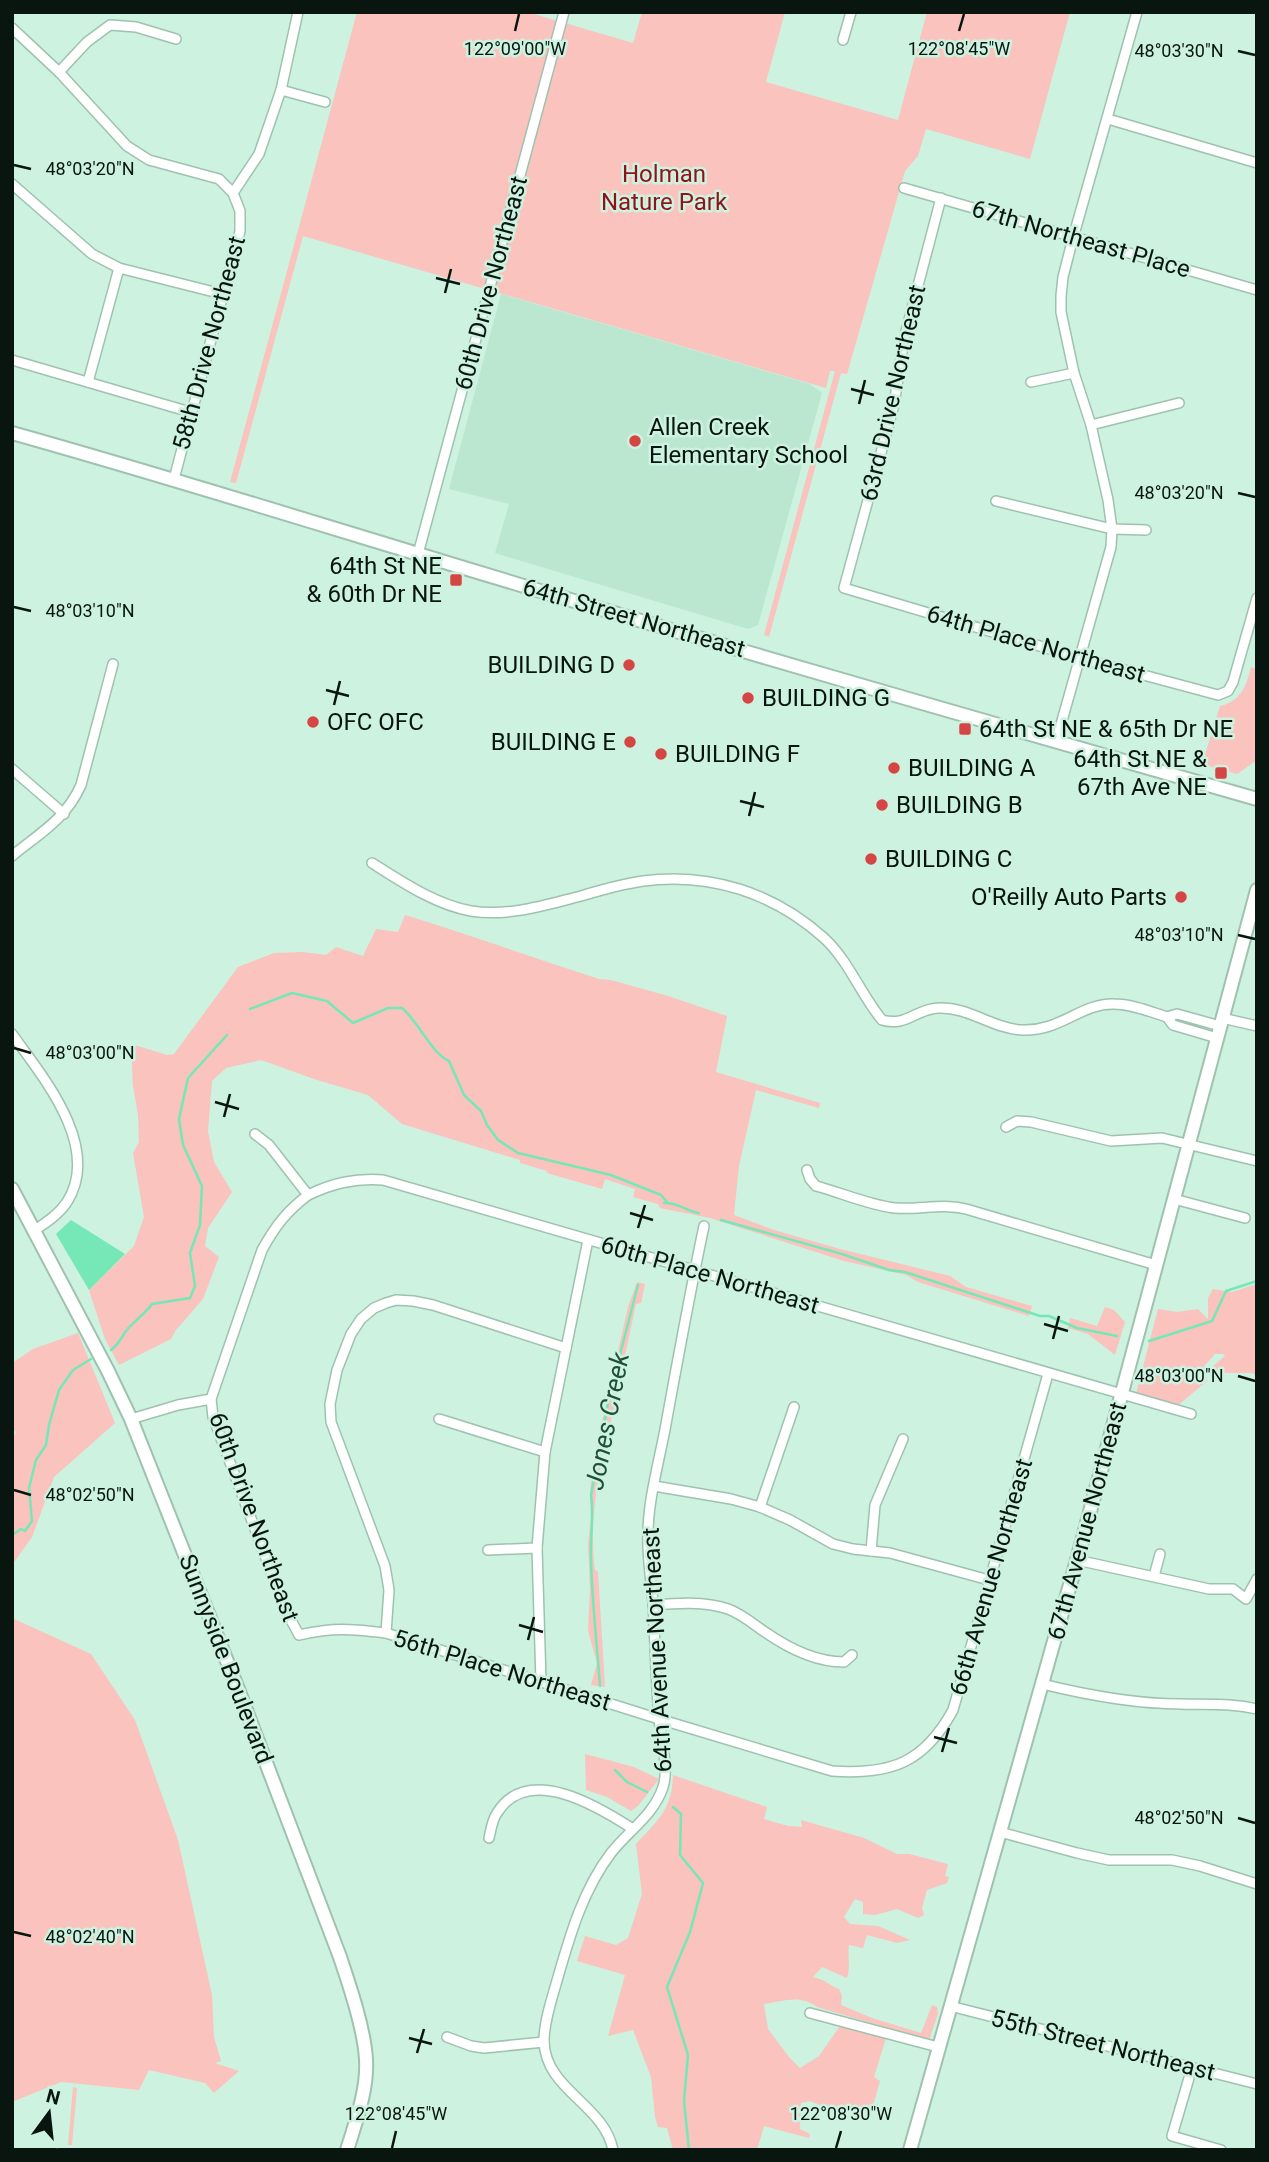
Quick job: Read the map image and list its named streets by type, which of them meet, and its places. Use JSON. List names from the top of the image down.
{
  "streets": {
    "street": [
      "67th Northeast Place",
      "60th Drive Northeast",
      "58th Drive Northeast",
      "63rd Drive Northeast",
      "64th Street Northeast",
      "64th Place Northeast",
      "60th Place Northeast",
      "67th Avenue Northeast",
      "66th Avenue Northeast",
      "64th Avenue Northeast",
      "Sunnyside Boulevard",
      "56th Place Northeast",
      "55th Street Northeast"
    ]
  },
  "crossings": [
    ["67th Northeast Place", "63rd Drive Northeast"],
    ["60th Drive Northeast", "64th Street Northeast"],
    ["60th Drive Northeast", "60th Place Northeast"],
    ["60th Drive Northeast", "Sunnyside Boulevard"],
    ["60th Drive Northeast", "56th Place Northeast"],
    ["58th Drive Northeast", "64th Street Northeast"],
    ["63rd Drive Northeast", "64th Place Northeast"],
    ["60th Place Northeast", "67th Avenue Northeast"],
    ["60th Place Northeast", "66th Avenue Northeast"],
    ["60th Place Northeast", "64th Avenue Northeast"],
    ["67th Avenue Northeast", "55th Street Northeast"],
    ["66th Avenue Northeast", "56th Place Northeast"],
    ["64th Avenue Northeast", "56th Place Northeast"]
  ],
  "water": ["Jones Creek"],
  "parks": ["Holman Nature Park"],
  "places": {
    "other": [
      "Allen Creek Elementary School",
      "BUILDING D",
      "BUILDING G",
      "OFC OFC",
      "BUILDING E",
      "BUILDING F",
      "BUILDING A",
      "BUILDING B",
      "BUILDING C",
      "O'Reilly Auto Parts"
    ],
    "transit": ["64th St NE & 60th Dr NE", "64th St NE & 65th Dr NE", "64th St NE & 67th Ave NE"]
  },
  "north": "top",
  "coordinates": [
    "122°08'45\"W",
    "122°09'00\"W",
    "48°03'30\"N",
    "48°03'20\"N",
    "48°03'10\"N",
    "48°03'00\"N",
    "48°02'50\"N",
    "48°02'40\"N",
    "122°08'30\"W"
  ]
}
